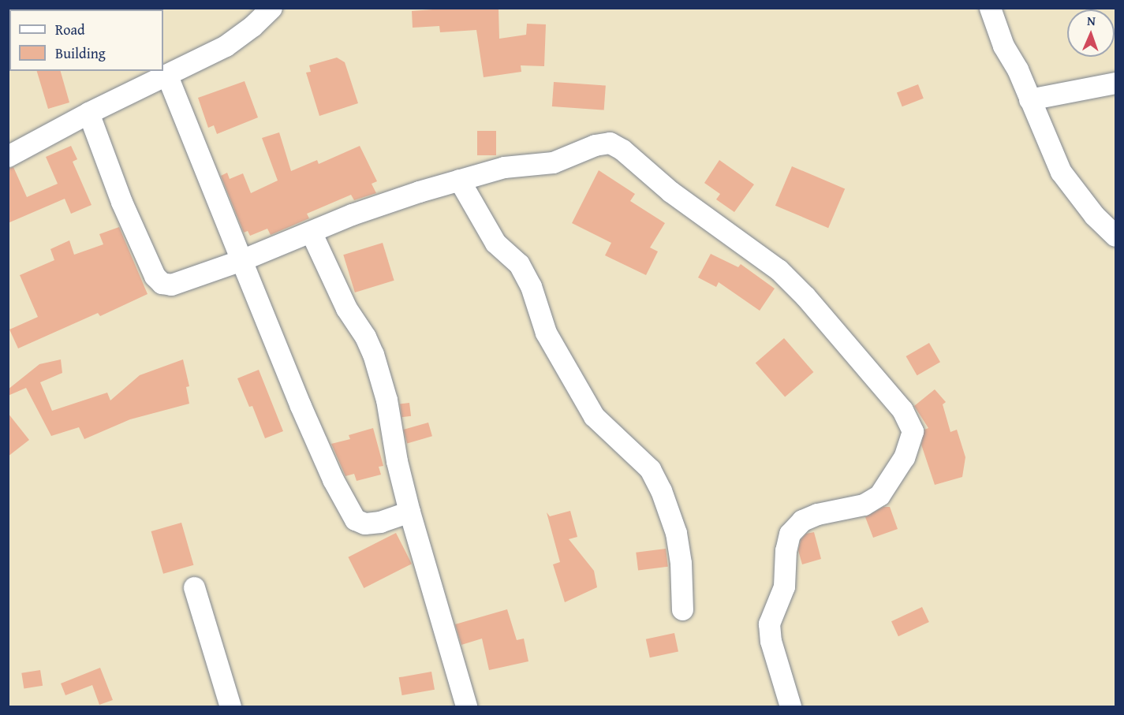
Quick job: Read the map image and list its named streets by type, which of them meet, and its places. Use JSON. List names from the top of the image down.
{
  "legend": ["Road", "Building"],
  "north": "top"
}
